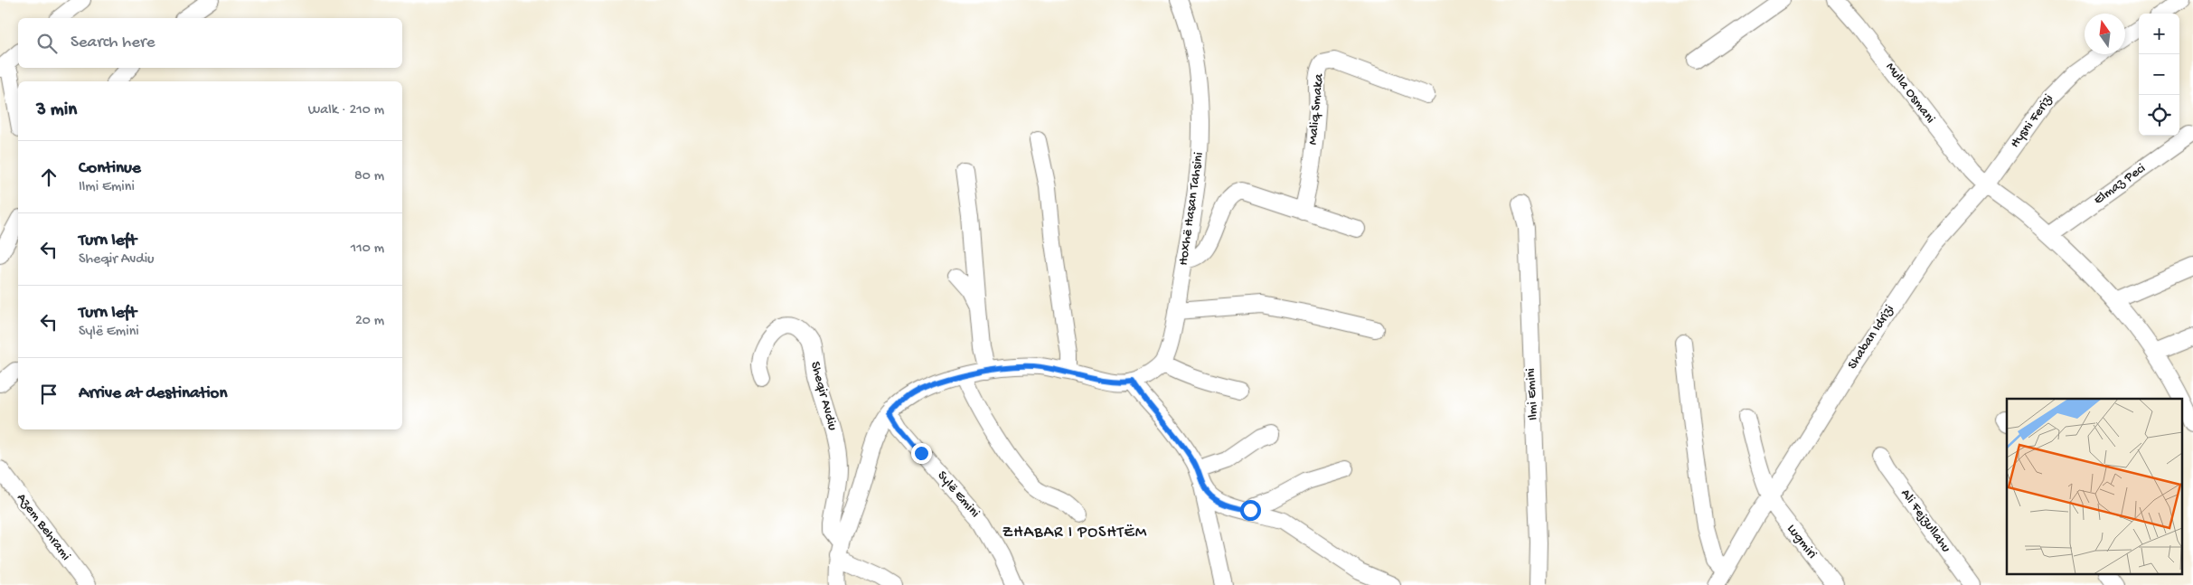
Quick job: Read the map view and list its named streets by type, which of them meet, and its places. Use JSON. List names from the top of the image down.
{
  "streets": {
    "street": [
      "Mulla Osmani",
      "Maliq Smaka",
      "Hysni Ferizi",
      "Elmaz Peci",
      "Hoxhë Hasan Tahsini",
      "Shaban Idrizi",
      "Ilmi Emini",
      "Sheqir Avdiu",
      "Sylë Emini",
      "Ali Fejzullahu",
      "Azem Behrami",
      "Lugmiri"
    ]
  },
  "crossings": [
    ["Mulla Osmani", "Hysni Ferizi"],
    ["Mulla Osmani", "Shaban Idrizi"],
    ["Hysni Ferizi", "Shaban Idrizi"],
    ["Shaban Idrizi", "Lugmiri"],
    ["Sheqir Avdiu", "Sylë Emini"]
  ],
  "districts": ["ZHABAR I POSHTËM"],
  "north": "top",
  "page": {
    "map_buttons": ["+", "−"],
    "search": "Search here",
    "heading": ["3 min", "Walk · 210 m"],
    "list": [
      ["Continue", "Ilmi Emini", "80 m"],
      ["Turn left", "Sheqir Avdiu", "110 m"],
      ["Turn left", "Sylë Emini", "20 m"],
      "Arrive at destination"
    ]
  }
}
